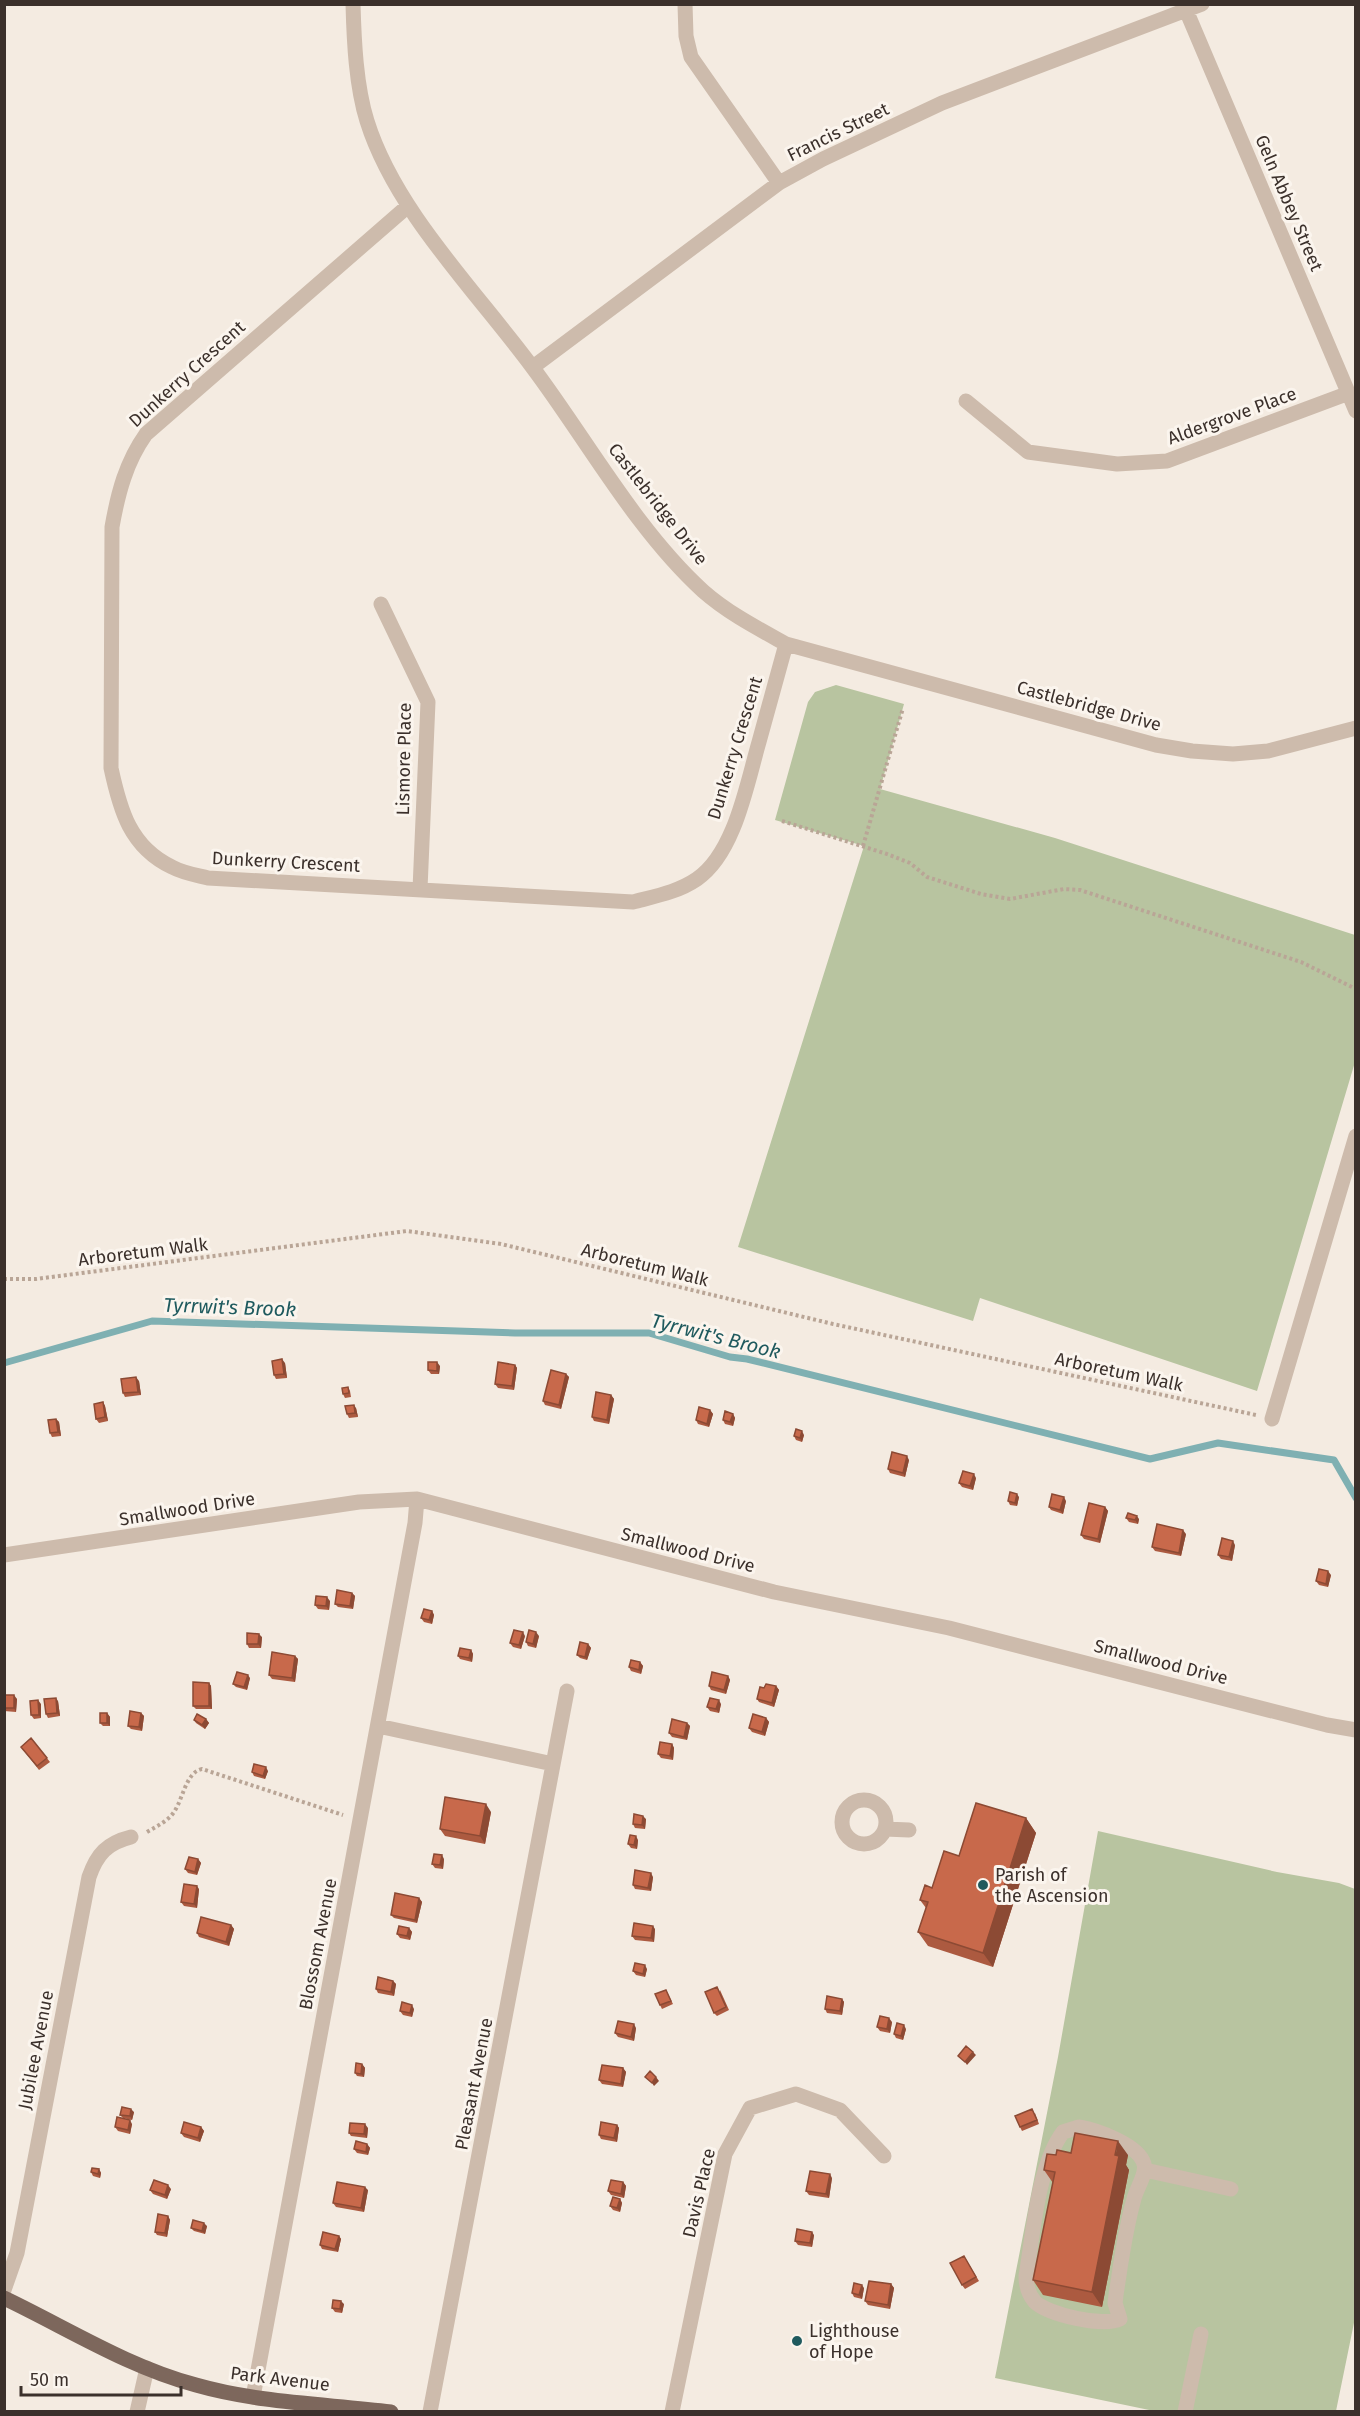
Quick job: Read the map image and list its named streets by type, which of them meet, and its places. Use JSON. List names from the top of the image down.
{
  "streets": {
    "main road": ["Park Avenue"],
    "street": [
      "Francis Street",
      "Geln Abbey Street",
      "Dunkerry Crescent",
      "Aldergrove Place",
      "Castlebridge Drive",
      "Lismore Place",
      "Smallwood Drive",
      "Blossom Avenue",
      "Jubilee Avenue",
      "Pleasant Avenue",
      "Davis Place"
    ],
    "path": ["Arboretum Walk"]
  },
  "crossings": [
    ["Francis Street", "Geln Abbey Street"],
    ["Francis Street", "Castlebridge Drive"],
    ["Geln Abbey Street", "Aldergrove Place"],
    ["Dunkerry Crescent", "Castlebridge Drive"],
    ["Dunkerry Crescent", "Lismore Place"],
    ["Smallwood Drive", "Blossom Avenue"],
    ["Blossom Avenue", "Park Avenue"]
  ],
  "water": ["Tyrrwit's Brook"],
  "places": ["Parish of the Ascension", "Lighthouse of Hope"],
  "scale_bar": "50 m"
}
